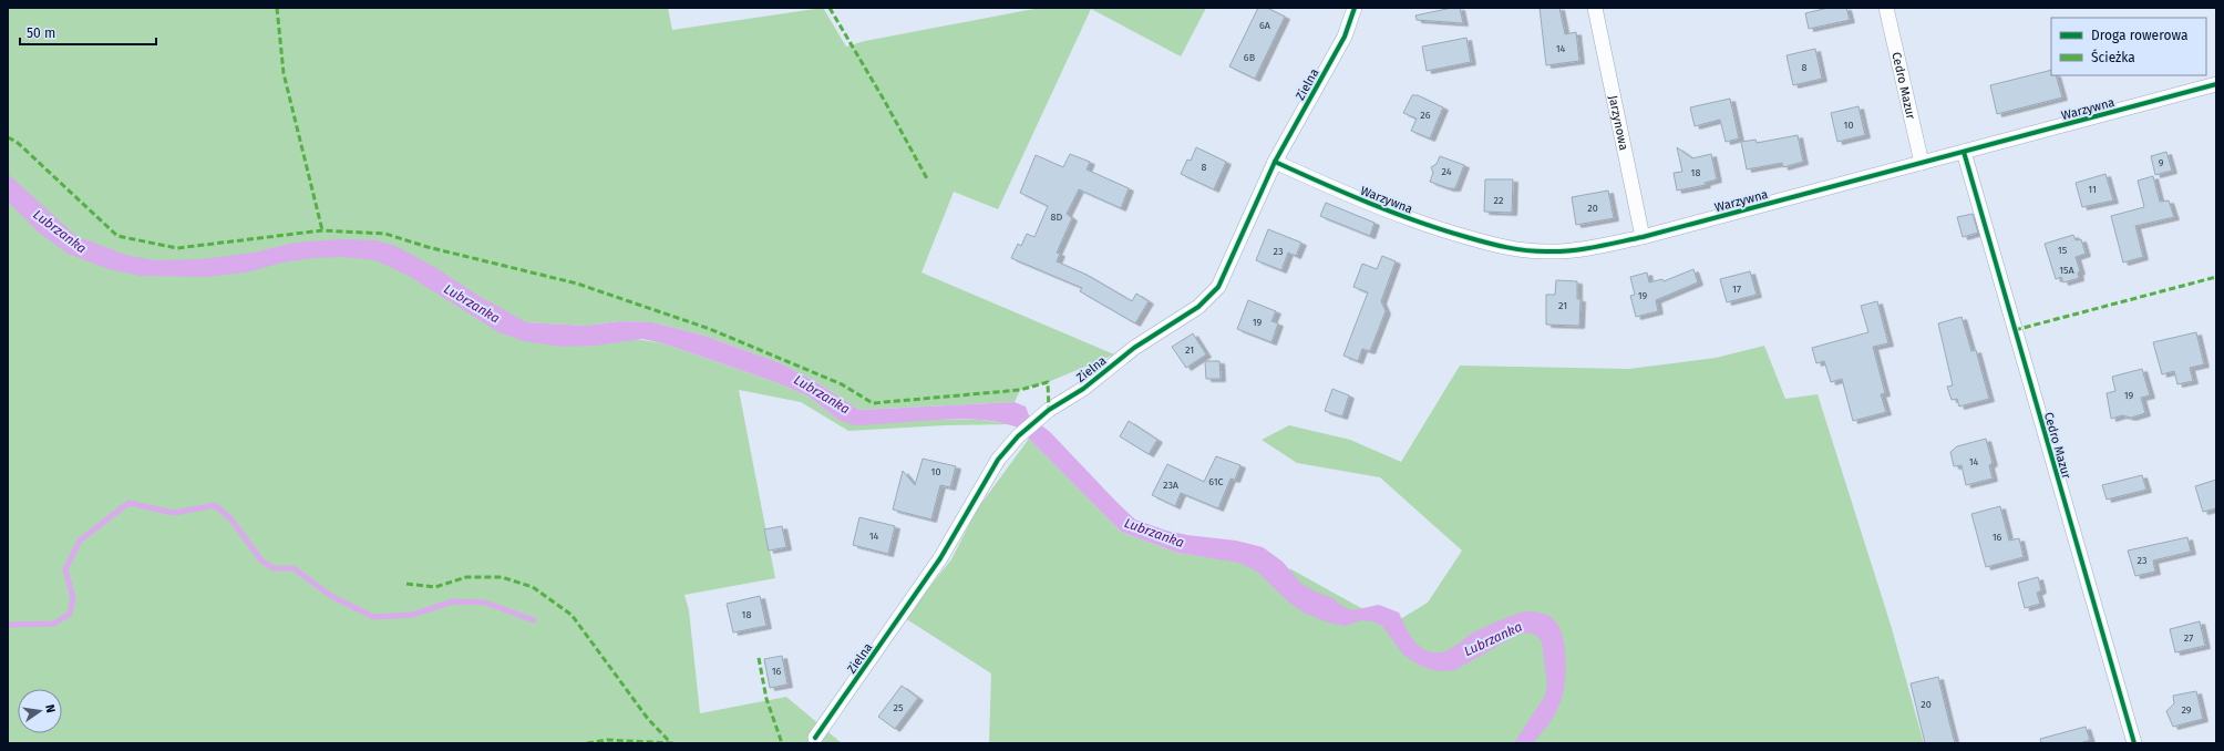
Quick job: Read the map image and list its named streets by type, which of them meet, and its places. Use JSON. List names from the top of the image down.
{
  "streets": {
    "street": [
      "Zielna",
      "Cedro Mazur",
      "Warzywna",
      "Jarzynowa"
    ]
  },
  "crossings": [
    ["Zielna", "Warzywna"],
    ["Cedro Mazur", "Warzywna"],
    ["Warzywna", "Jarzynowa"]
  ],
  "water": ["Lubrzanka"],
  "house_numbers": [
    "6A",
    "14",
    "6B",
    "8",
    "26",
    "10",
    "9",
    "8",
    "24",
    "18",
    "11",
    "22",
    "20",
    "8D",
    "15",
    "23",
    "15A",
    "17",
    "19",
    "21",
    "19",
    "21",
    "19",
    "14",
    "10",
    "61C",
    "23A",
    "14",
    "16",
    "23",
    "18",
    "27",
    "16",
    "20",
    "25",
    "29"
  ],
  "legend": ["Droga rowerowa", "Ścieżka"],
  "scale_bar": "50 m",
  "north": "right"
}
